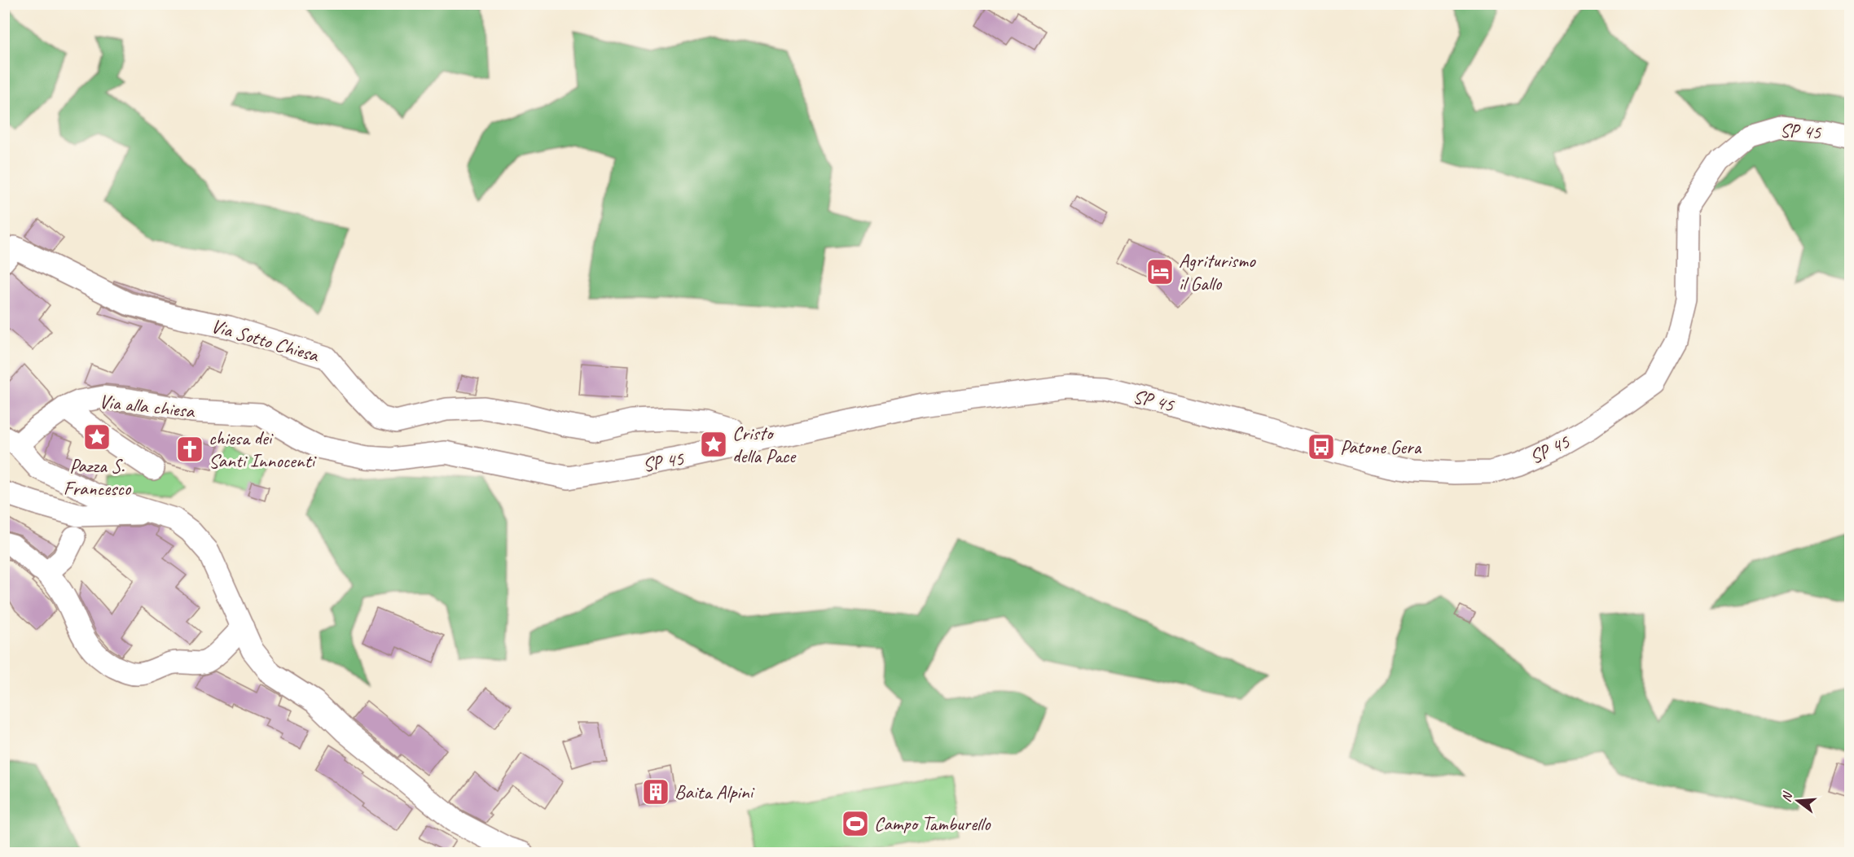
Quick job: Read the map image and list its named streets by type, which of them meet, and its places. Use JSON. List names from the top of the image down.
{
  "streets": {
    "street": ["SP 45", "Via Sotto Chiesa", "Via alla chiesa"]
  },
  "crossings": [
    ["SP 45", "Via Sotto Chiesa"],
    ["SP 45", "Via alla chiesa"]
  ],
  "places": {
    "hotel": ["Agriturismo il Gallo"],
    "place": ["Pazza S. Francesco", "Cristo della Pace"],
    "bus stop": ["Patone Gera"],
    "church": ["chiesa dei Santi Innocenti"],
    "building": ["Baita Alpini"],
    "sports": ["Campo Tamburello"]
  },
  "north": "left"
}
